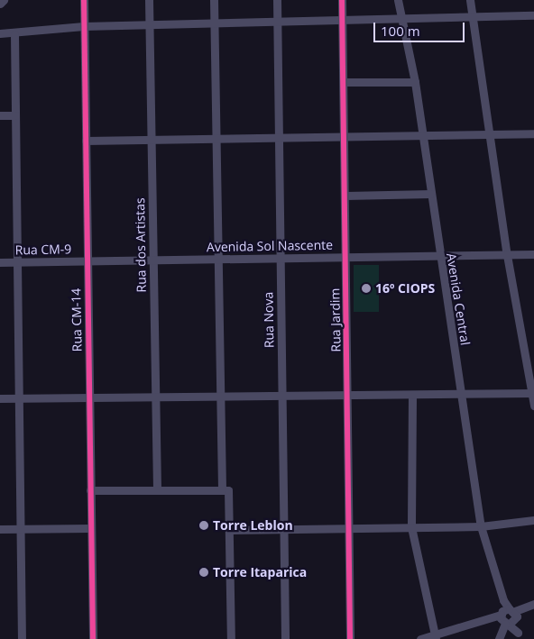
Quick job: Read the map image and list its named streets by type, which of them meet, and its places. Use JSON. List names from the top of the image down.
{
  "streets": {
    "street": [
      "Rua dos Artistas",
      "Avenida Sol Nascente",
      "Rua CM-9",
      "Avenida Central",
      "Rua CM-14",
      "Rua Nova",
      "Rua Jardim"
    ]
  },
  "crossings": [
    ["Rua dos Artistas", "Avenida Sol Nascente"],
    ["Avenida Sol Nascente", "Rua CM-9"],
    ["Avenida Sol Nascente", "Avenida Central"],
    ["Avenida Sol Nascente", "Rua CM-14"],
    ["Avenida Sol Nascente", "Rua Nova"],
    ["Avenida Sol Nascente", "Rua Jardim"],
    ["Rua CM-9", "Rua CM-14"]
  ],
  "places": ["16º CIOPS", "Torre Leblon", "Torre Itaparica"],
  "scale_bar": "100 m"
}
